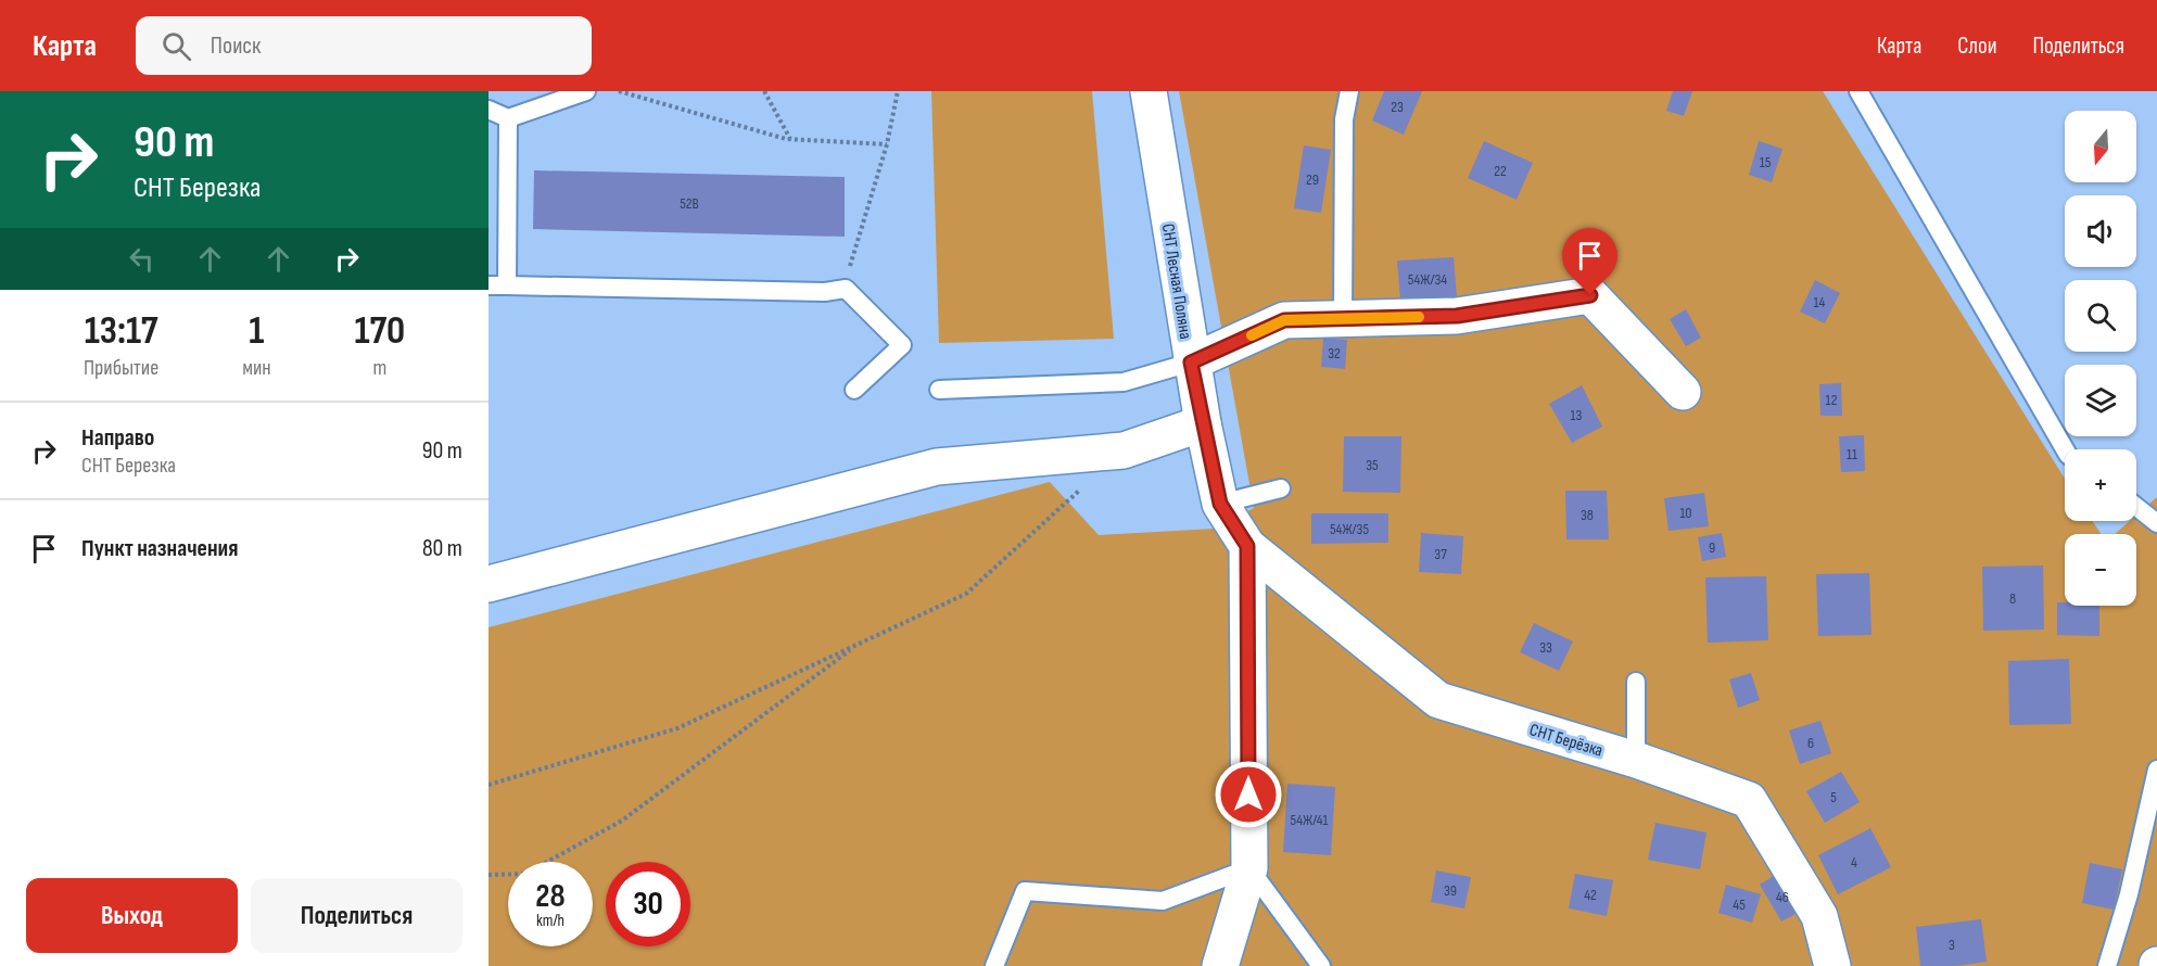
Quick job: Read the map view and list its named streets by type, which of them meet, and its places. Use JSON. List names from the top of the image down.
{
  "streets": {
    "street": ["СНТ Лесная Поляна", "СНТ Берёзка"]
  },
  "crossings": [
    ["СНТ Лесная Поляна", "СНТ Берёзка"]
  ],
  "house_numbers": [
    "23",
    "15",
    "22",
    "29",
    "52В",
    "54Ж/34",
    "14",
    "32",
    "12",
    "13",
    "11",
    "35",
    "10",
    "38",
    "54Ж/35",
    "9",
    "37",
    "8",
    "33",
    "6",
    "5",
    "54Ж/41",
    "4",
    "39",
    "42",
    "46",
    "45",
    "3"
  ],
  "north": "bottom",
  "page": {
    "header": "Карта",
    "search": "Поиск",
    "nav": ["Карта", "Слои", "Поделиться"],
    "turn": ["90 m", "СНТ Березка"],
    "map_buttons": ["+", "−"],
    "eta": [
      "13:17",
      "Прибытие",
      "1",
      "мин",
      "170",
      "m"
    ],
    "list": [
      {
        "name": "Направо",
        "note": "СНТ Березка",
        "value": "90 m"
      },
      {
        "name": "Пункт назначения",
        "value": "80 m"
      }
    ],
    "speed": "28 km/h",
    "limit": "30",
    "buttons": ["Выход", "Поделиться"]
  }
}
